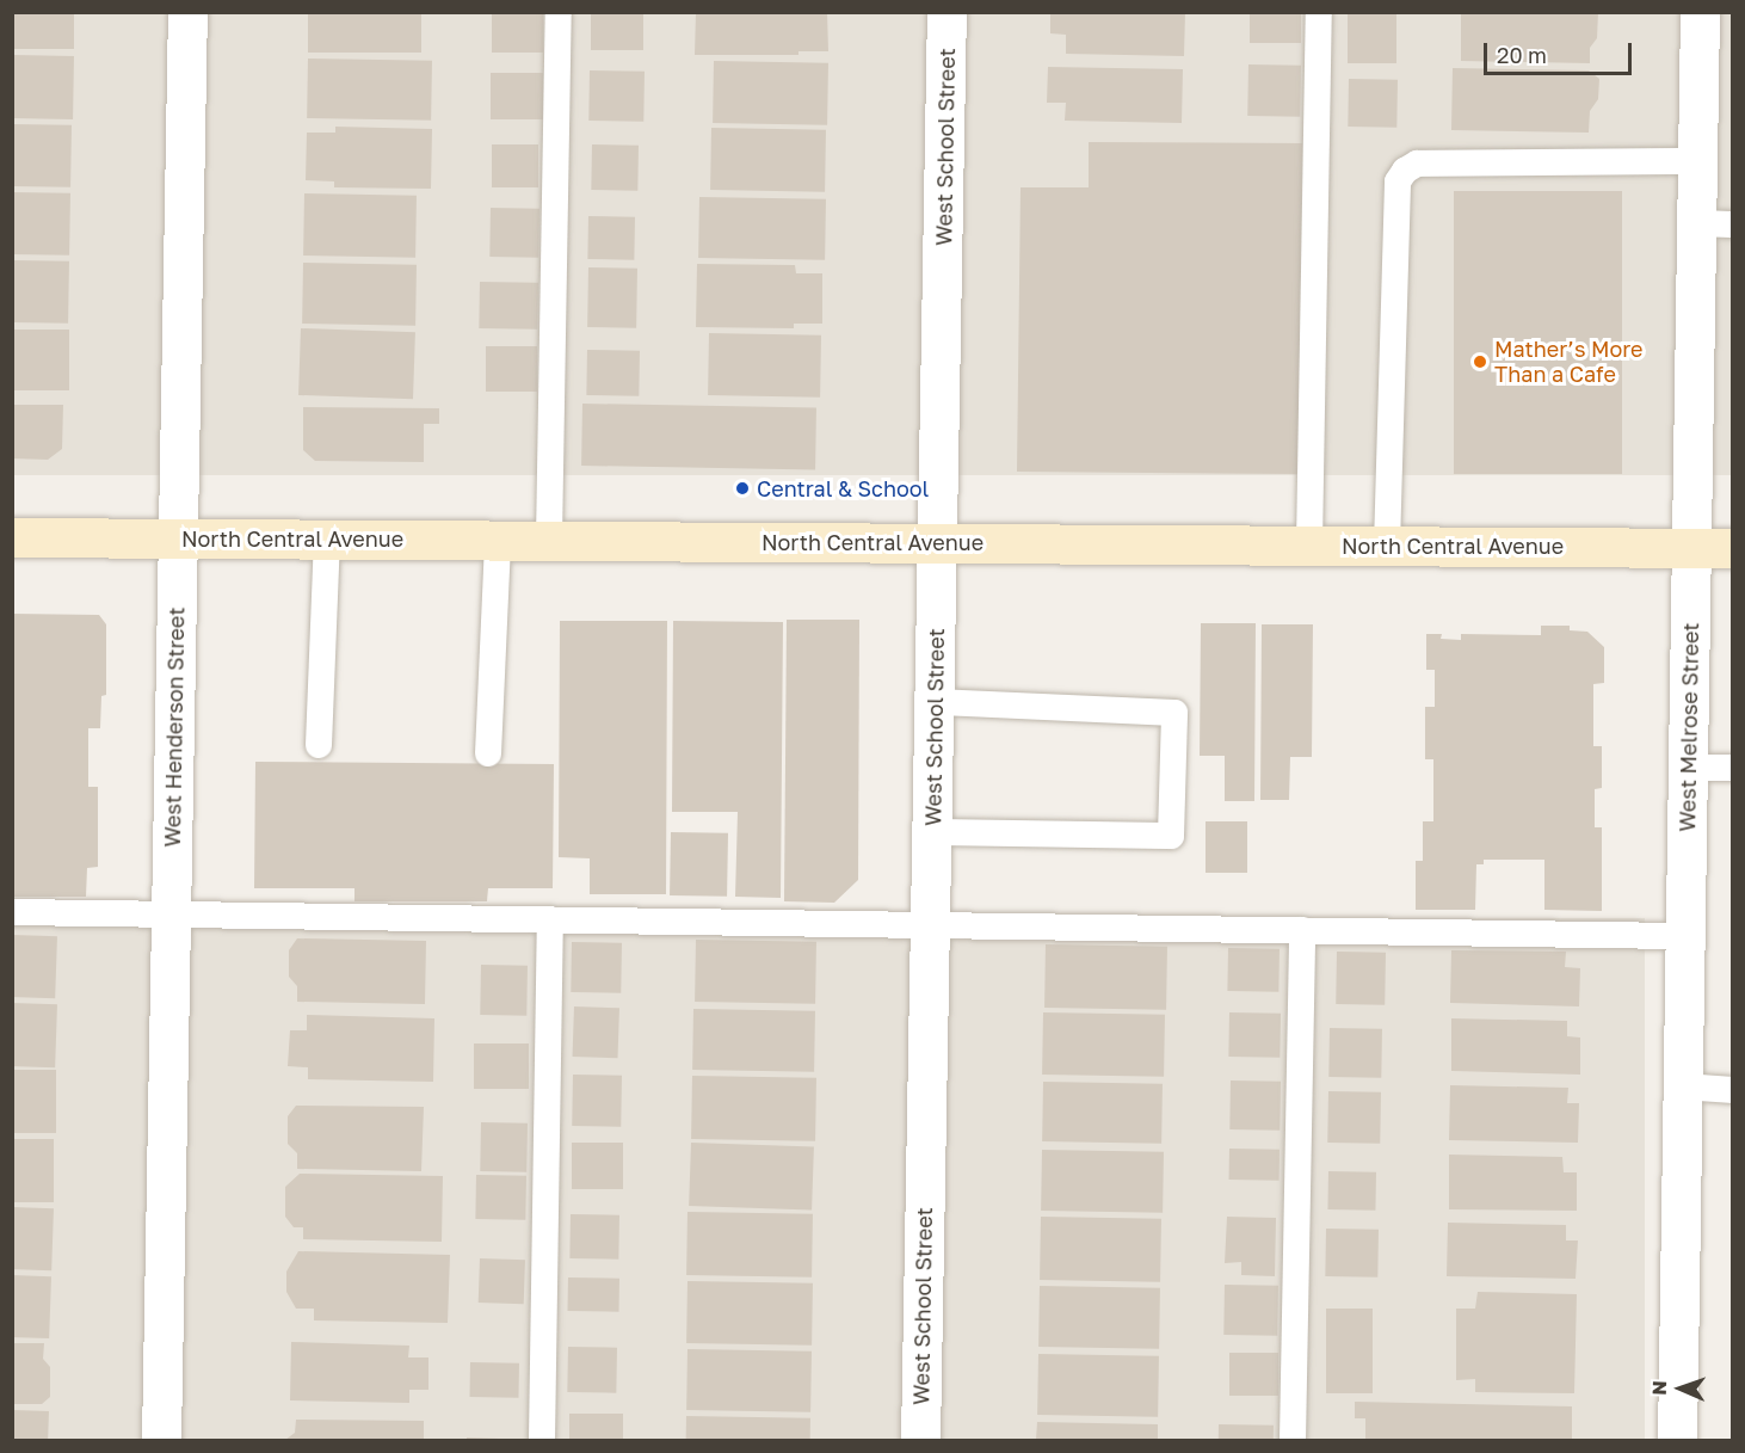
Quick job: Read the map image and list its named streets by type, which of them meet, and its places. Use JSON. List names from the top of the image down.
{
  "streets": {
    "main road": ["North Central Avenue"],
    "street": ["West School Street", "West Henderson Street", "West Melrose Street"]
  },
  "crossings": [
    ["West School Street", "North Central Avenue"],
    ["North Central Avenue", "West Henderson Street"],
    ["North Central Avenue", "West Melrose Street"]
  ],
  "places": ["Mather’s More Than a Cafe", "Central & School"],
  "scale_bar": "20 m",
  "north": "left"
}
